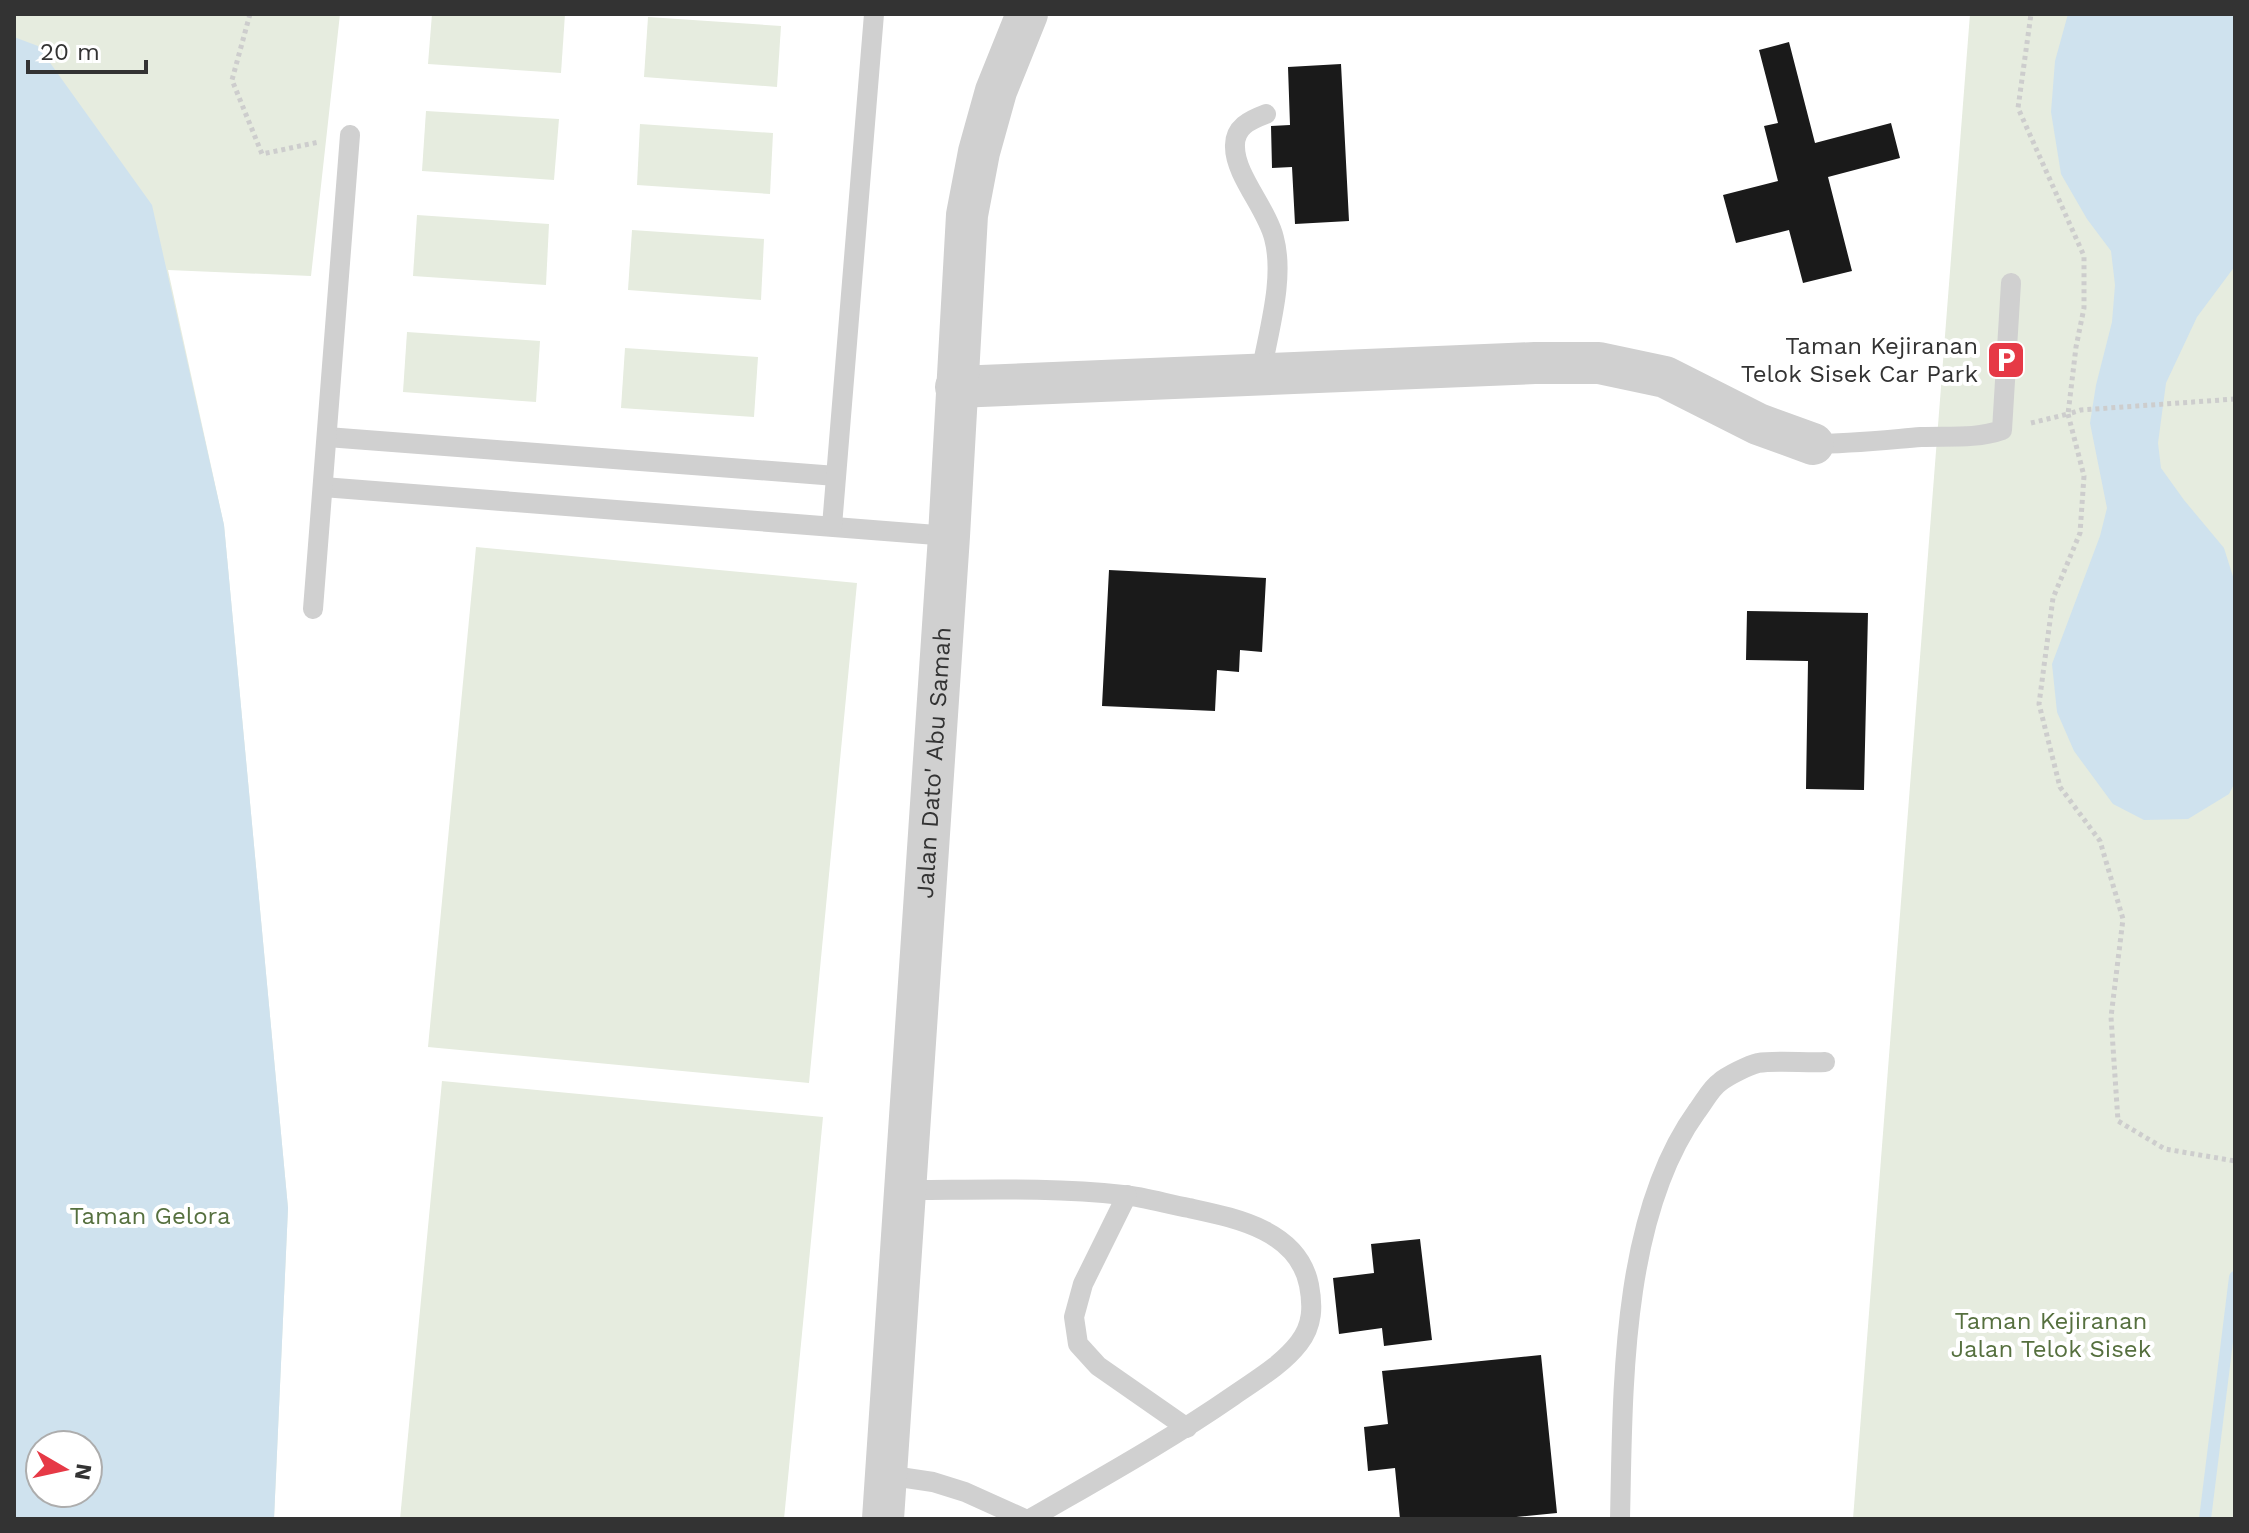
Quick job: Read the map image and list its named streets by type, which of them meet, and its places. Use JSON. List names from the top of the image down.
{
  "streets": {
    "street": ["Jalan Dato' Abu Samah"]
  },
  "parks": ["Taman Gelora", "Taman Kejiranan Jalan Telok Sisek"],
  "places": {
    "parking": ["Taman Kejiranan Telok Sisek Car Park"]
  },
  "scale_bar": "20 m",
  "north": "right"
}
